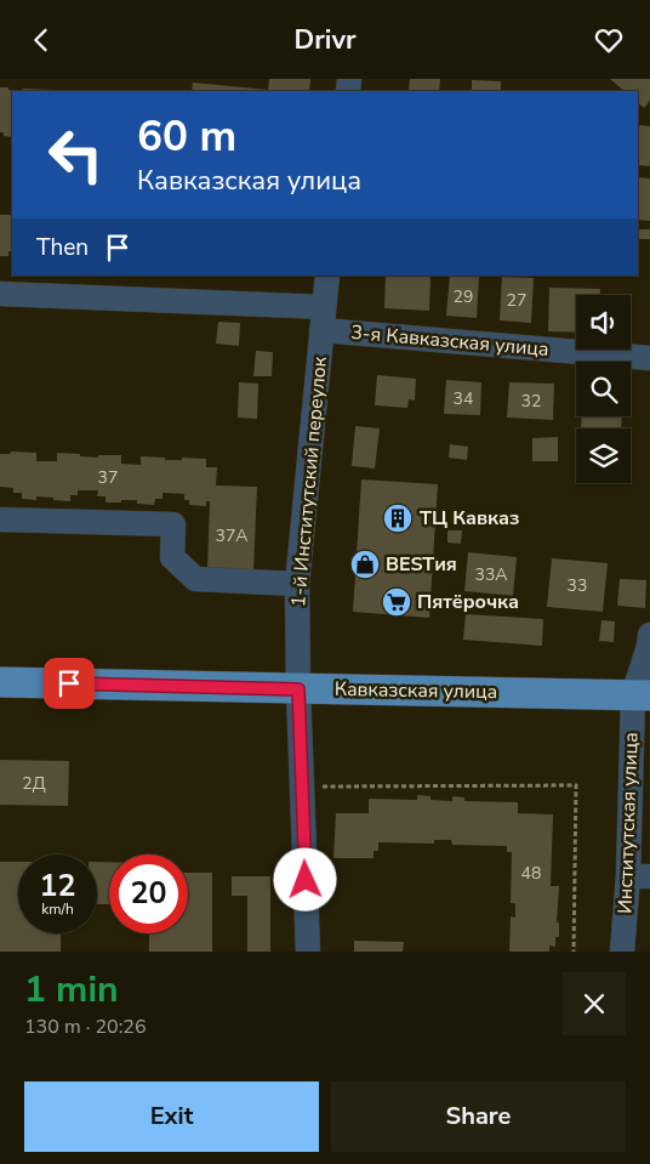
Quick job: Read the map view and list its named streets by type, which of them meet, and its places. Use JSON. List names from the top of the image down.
{
  "streets": {
    "main road": ["Кавказская улица"],
    "street": ["3-я Кавказская улица", "1-й Институтский переулок", "Институтская улица"]
  },
  "crossings": [
    ["3-я Кавказская улица", "1-й Институтский переулок"],
    ["1-й Институтский переулок", "Кавказская улица"],
    ["Кавказская улица", "Институтская улица"]
  ],
  "places": {
    "building": ["ТЦ Кавказ"],
    "shop": ["BESTия"],
    "supermarket": ["Пятёрочка"]
  },
  "house_numbers": [
    "29",
    "27",
    "34",
    "32",
    "37",
    "37А",
    "33А",
    "33",
    "2Д",
    "48"
  ],
  "page": {
    "header": "Drivr",
    "turn": ["60 m", "Кавказская улица"],
    "then": "Then",
    "speed": "12 km/h",
    "limit": "20",
    "heading": ["1 min", "130 m · 20:26"],
    "buttons": ["Exit", "Share"]
  }
}
